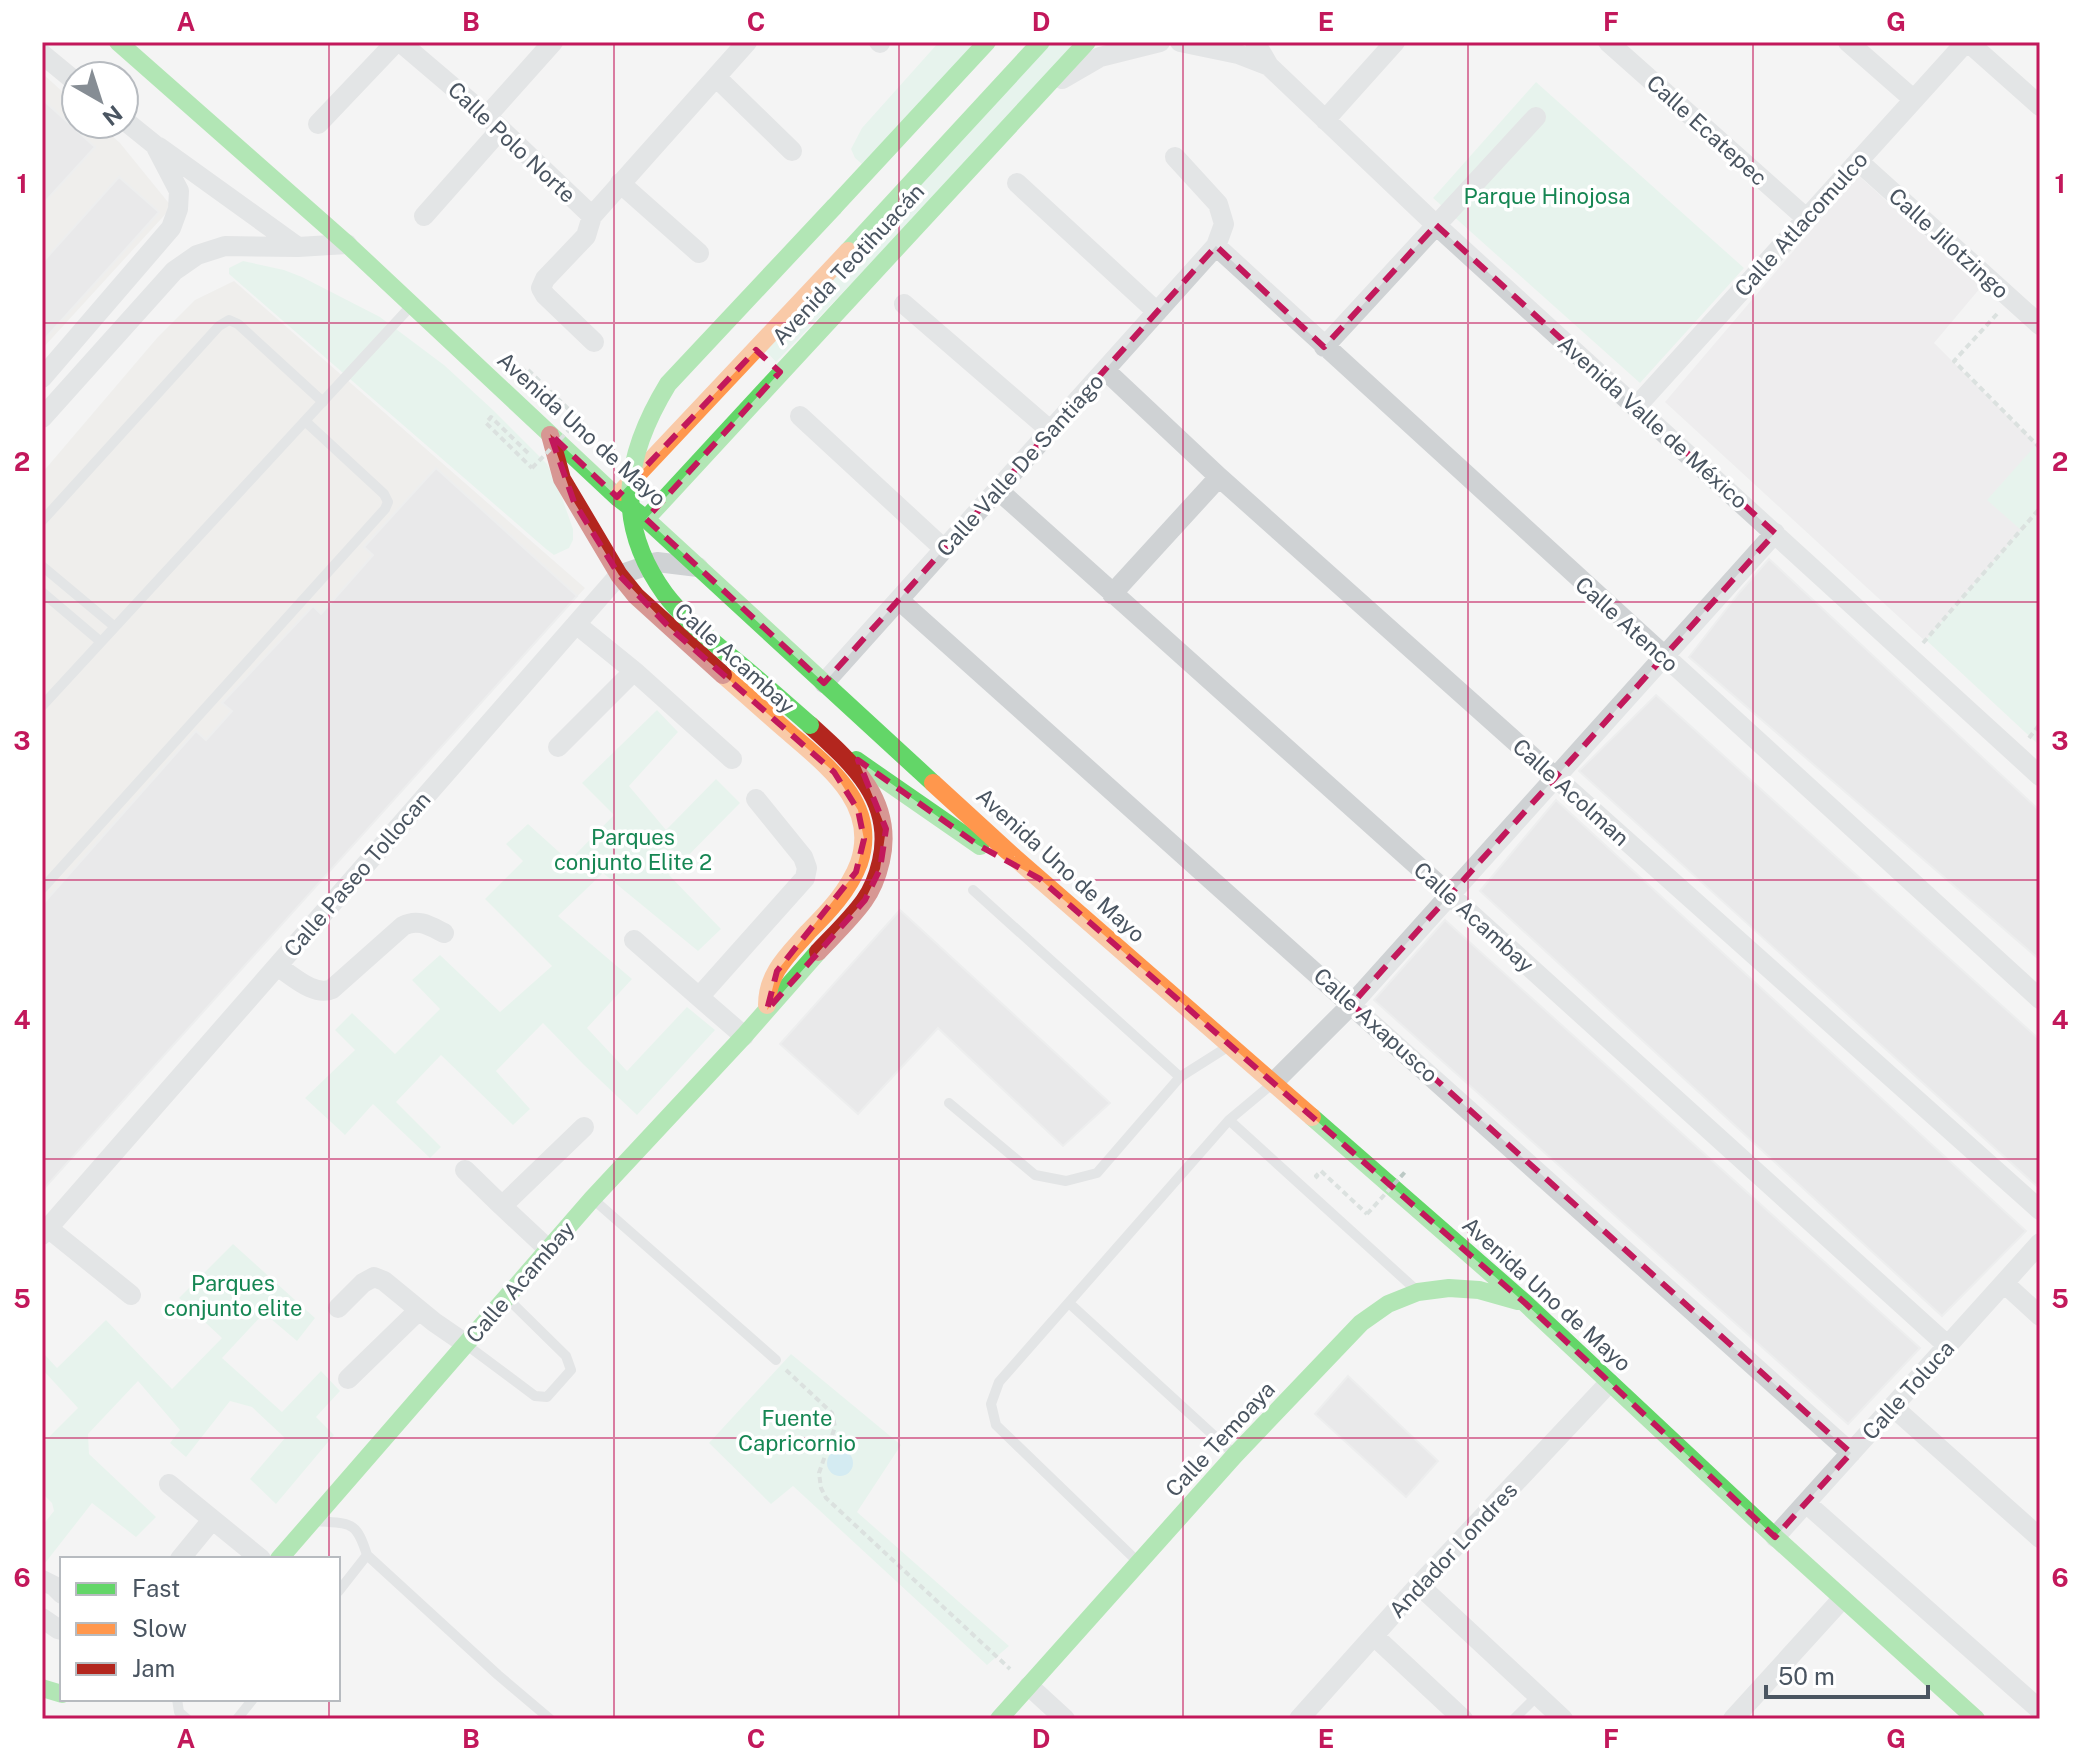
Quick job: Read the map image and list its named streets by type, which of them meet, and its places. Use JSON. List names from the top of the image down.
{
  "streets": {
    "main road": [
      "Avenida Teotihuacán",
      "Avenida Uno de Mayo",
      "Calle Acambay",
      "Calle Temoaya"
    ],
    "street": [
      "Calle Ecatepec",
      "Calle Polo Norte",
      "Calle Atlacomulco",
      "Calle Jilotzingo",
      "Avenida Valle de México",
      "Calle Valle De Santiago",
      "Calle Atenco",
      "Calle Acolman",
      "Calle Paseo Tollocan",
      "Calle Axapusco",
      "Calle Toluca",
      "Andador Londres"
    ]
  },
  "crossings": [
    ["Calle Ecatepec", "Calle Atlacomulco"],
    ["Calle Atlacomulco", "Calle Jilotzingo"],
    ["Calle Atlacomulco", "Avenida Valle de México"],
    ["Avenida Teotihuacán", "Avenida Uno de Mayo"],
    ["Avenida Uno de Mayo", "Calle Valle De Santiago"],
    ["Avenida Uno de Mayo", "Calle Acambay"],
    ["Avenida Uno de Mayo", "Calle Paseo Tollocan"],
    ["Avenida Uno de Mayo", "Calle Toluca"],
    ["Avenida Uno de Mayo", "Calle Temoaya"],
    ["Avenida Uno de Mayo", "Andador Londres"],
    ["Calle Valle De Santiago", "Calle Atenco"],
    ["Calle Valle De Santiago", "Calle Acambay"],
    ["Calle Valle De Santiago", "Calle Acolman"],
    ["Calle Valle De Santiago", "Calle Axapusco"],
    ["Calle Acambay", "Calle Paseo Tollocan"],
    ["Calle Acambay", "Calle Toluca"],
    ["Calle Axapusco", "Calle Toluca"]
  ],
  "parks": [
    "Parque Hinojosa",
    "Parques conjunto Elite 2",
    "Parques conjunto elite",
    "Fuente Capricornio"
  ],
  "legend": ["Fast", "Slow", "Jam"],
  "scale_bar": "50 m",
  "north": "bottom right",
  "grid": {
    "columns": [
      "A",
      "B",
      "C",
      "D",
      "E",
      "F",
      "G"
    ],
    "rows": [
      "1",
      "2",
      "3",
      "4",
      "5",
      "6"
    ]
  }
}
